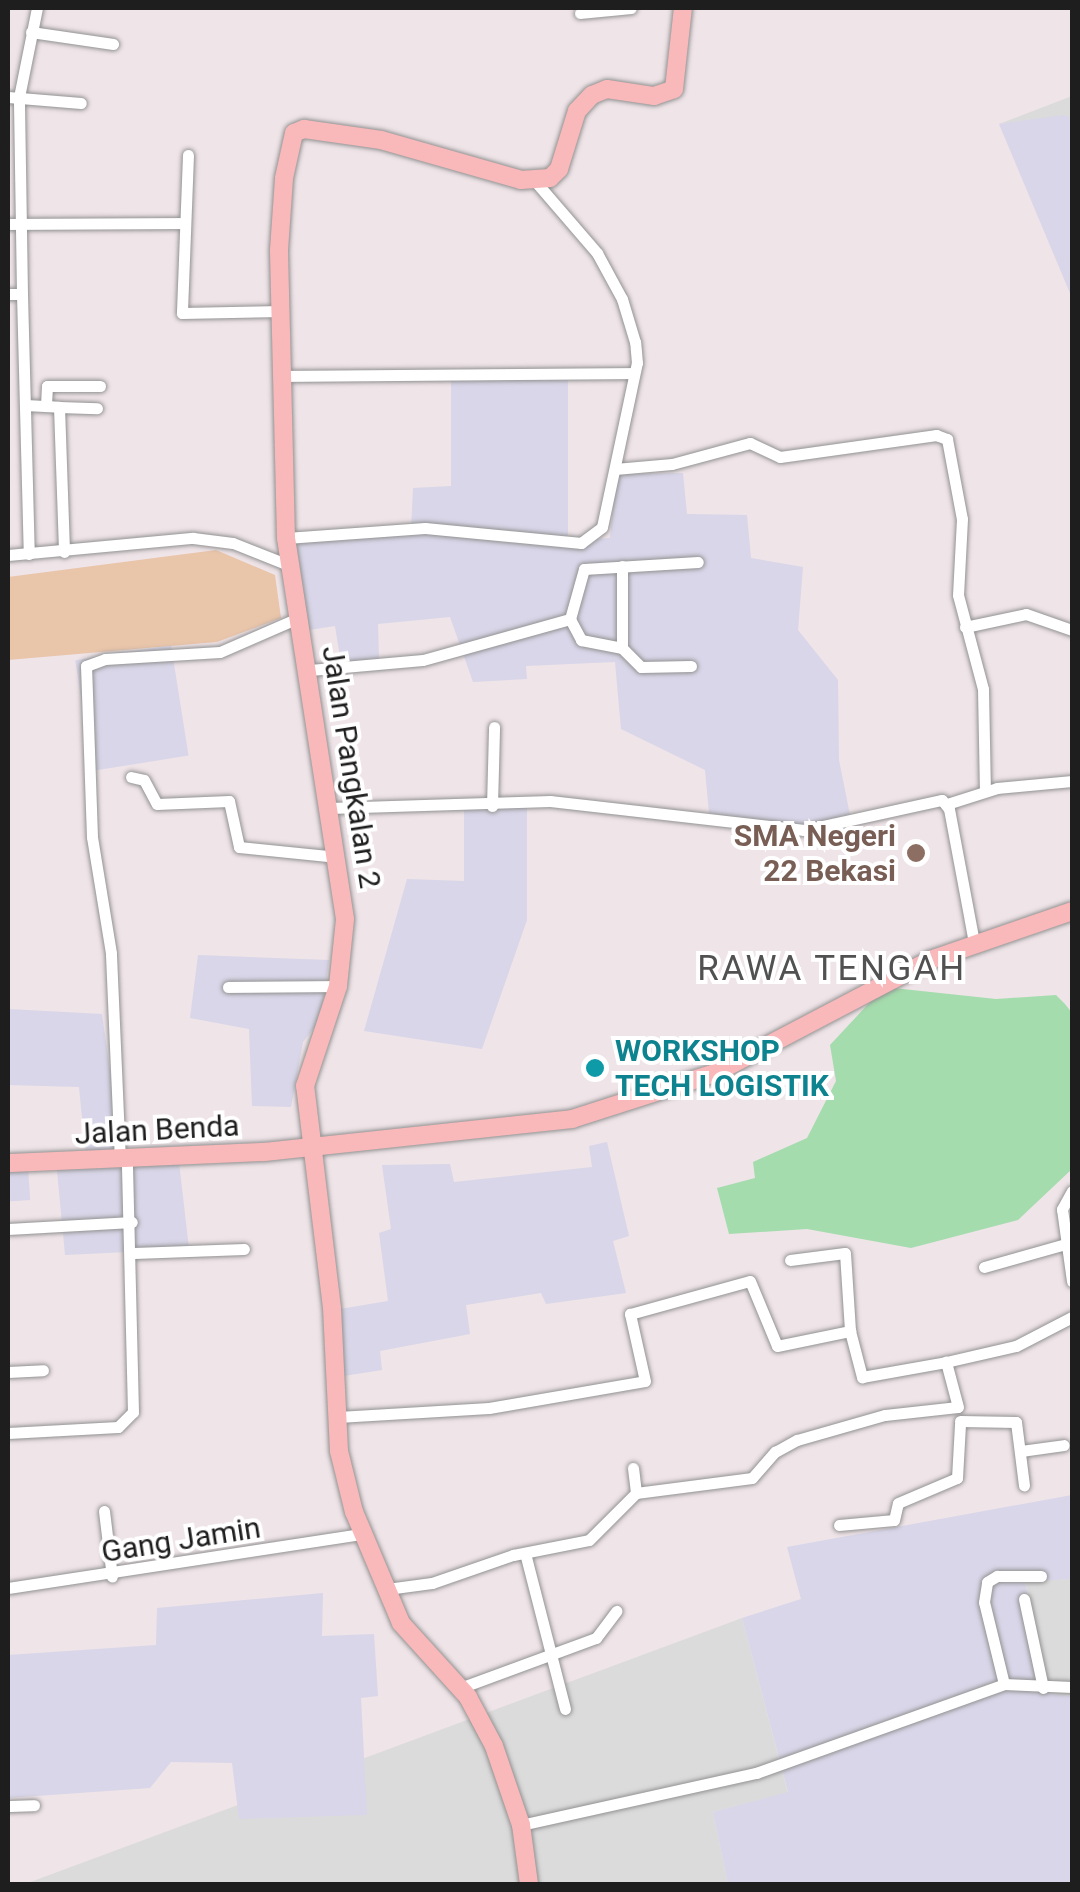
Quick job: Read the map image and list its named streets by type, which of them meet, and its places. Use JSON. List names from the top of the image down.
{
  "streets": {
    "street": ["Jalan Pangkalan 2", "Jalan Benda", "Gang Jamin"]
  },
  "crossings": [
    ["Jalan Pangkalan 2", "Jalan Benda"],
    ["Jalan Pangkalan 2", "Gang Jamin"]
  ],
  "districts": ["RAWA TENGAH"],
  "places": ["SMA Negeri 22 Bekasi", "WORKSHOP TECH LOGISTIK"]
}
